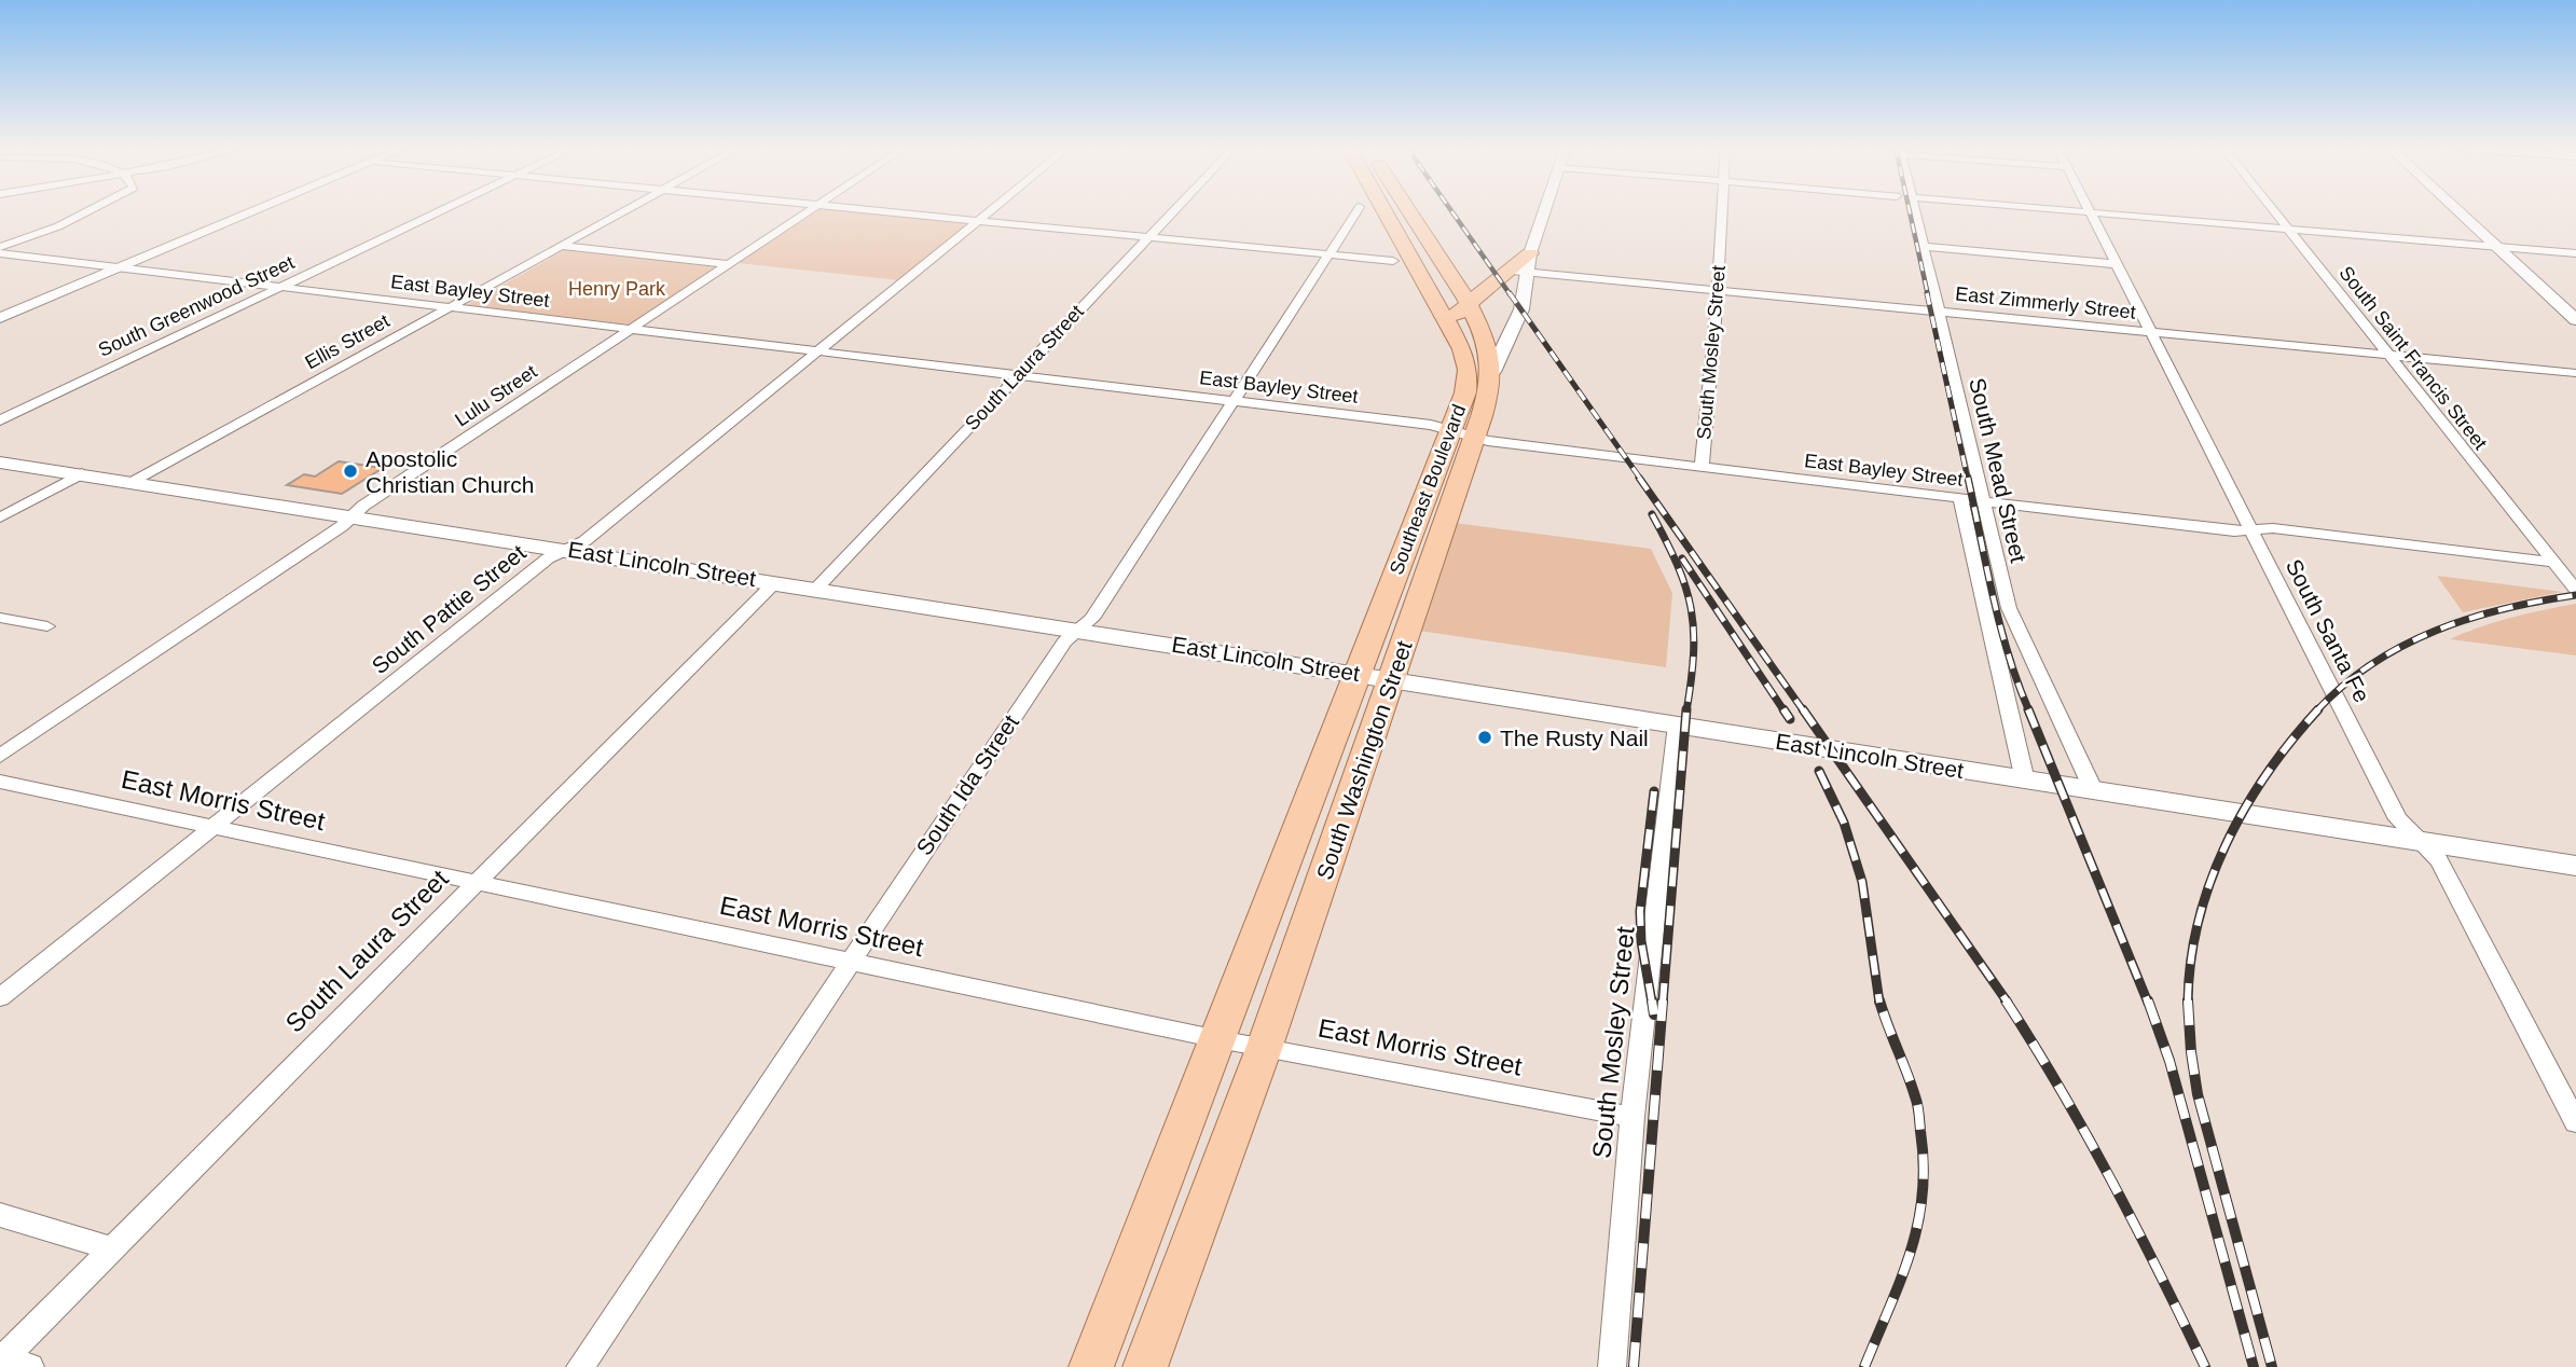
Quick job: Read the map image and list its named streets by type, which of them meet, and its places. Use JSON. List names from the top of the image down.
{
  "streets": {
    "main road": ["Southeast Boulevard", "South Washington Street"],
    "street": [
      "East Bayley Street",
      "East Zimmerly Street",
      "South Greenwood Street",
      "Ellis Street",
      "South Mosley Street",
      "South Saint Francis Street",
      "South Laura Street",
      "Lulu Street",
      "South Mead Street",
      "East Lincoln Street",
      "South Pattie Street",
      "South Santa Fe",
      "South Ida Street",
      "East Morris Street"
    ]
  },
  "crossings": [
    ["East Bayley Street", "South Greenwood Street"],
    ["East Bayley Street", "Ellis Street"],
    ["East Bayley Street", "South Mosley Street"],
    ["East Bayley Street", "South Saint Francis Street"],
    ["East Bayley Street", "South Laura Street"],
    ["East Bayley Street", "Lulu Street"],
    ["East Bayley Street", "South Mead Street"],
    ["East Bayley Street", "Southeast Boulevard"],
    ["East Bayley Street", "South Pattie Street"],
    ["East Bayley Street", "South Santa Fe"],
    ["East Bayley Street", "South Washington Street"],
    ["East Bayley Street", "South Ida Street"],
    ["East Zimmerly Street", "South Mosley Street"],
    ["East Zimmerly Street", "South Saint Francis Street"],
    ["East Zimmerly Street", "South Mead Street"],
    ["East Zimmerly Street", "South Santa Fe"],
    ["East Zimmerly Street", "South Washington Street"],
    ["Ellis Street", "East Lincoln Street"],
    ["South Mosley Street", "East Lincoln Street"],
    ["South Mosley Street", "East Morris Street"],
    ["South Laura Street", "East Lincoln Street"],
    ["South Laura Street", "East Morris Street"],
    ["Lulu Street", "East Lincoln Street"],
    ["South Mead Street", "East Lincoln Street"],
    ["Southeast Boulevard", "East Lincoln Street"],
    ["Southeast Boulevard", "South Washington Street"],
    ["East Lincoln Street", "South Pattie Street"],
    ["East Lincoln Street", "South Santa Fe"],
    ["East Lincoln Street", "South Washington Street"],
    ["East Lincoln Street", "South Ida Street"],
    ["South Pattie Street", "East Morris Street"],
    ["South Washington Street", "East Morris Street"],
    ["South Ida Street", "East Morris Street"]
  ],
  "parks": ["Henry Park"],
  "places": ["Apostolic Christian Church", "The Rusty Nail"]
}
